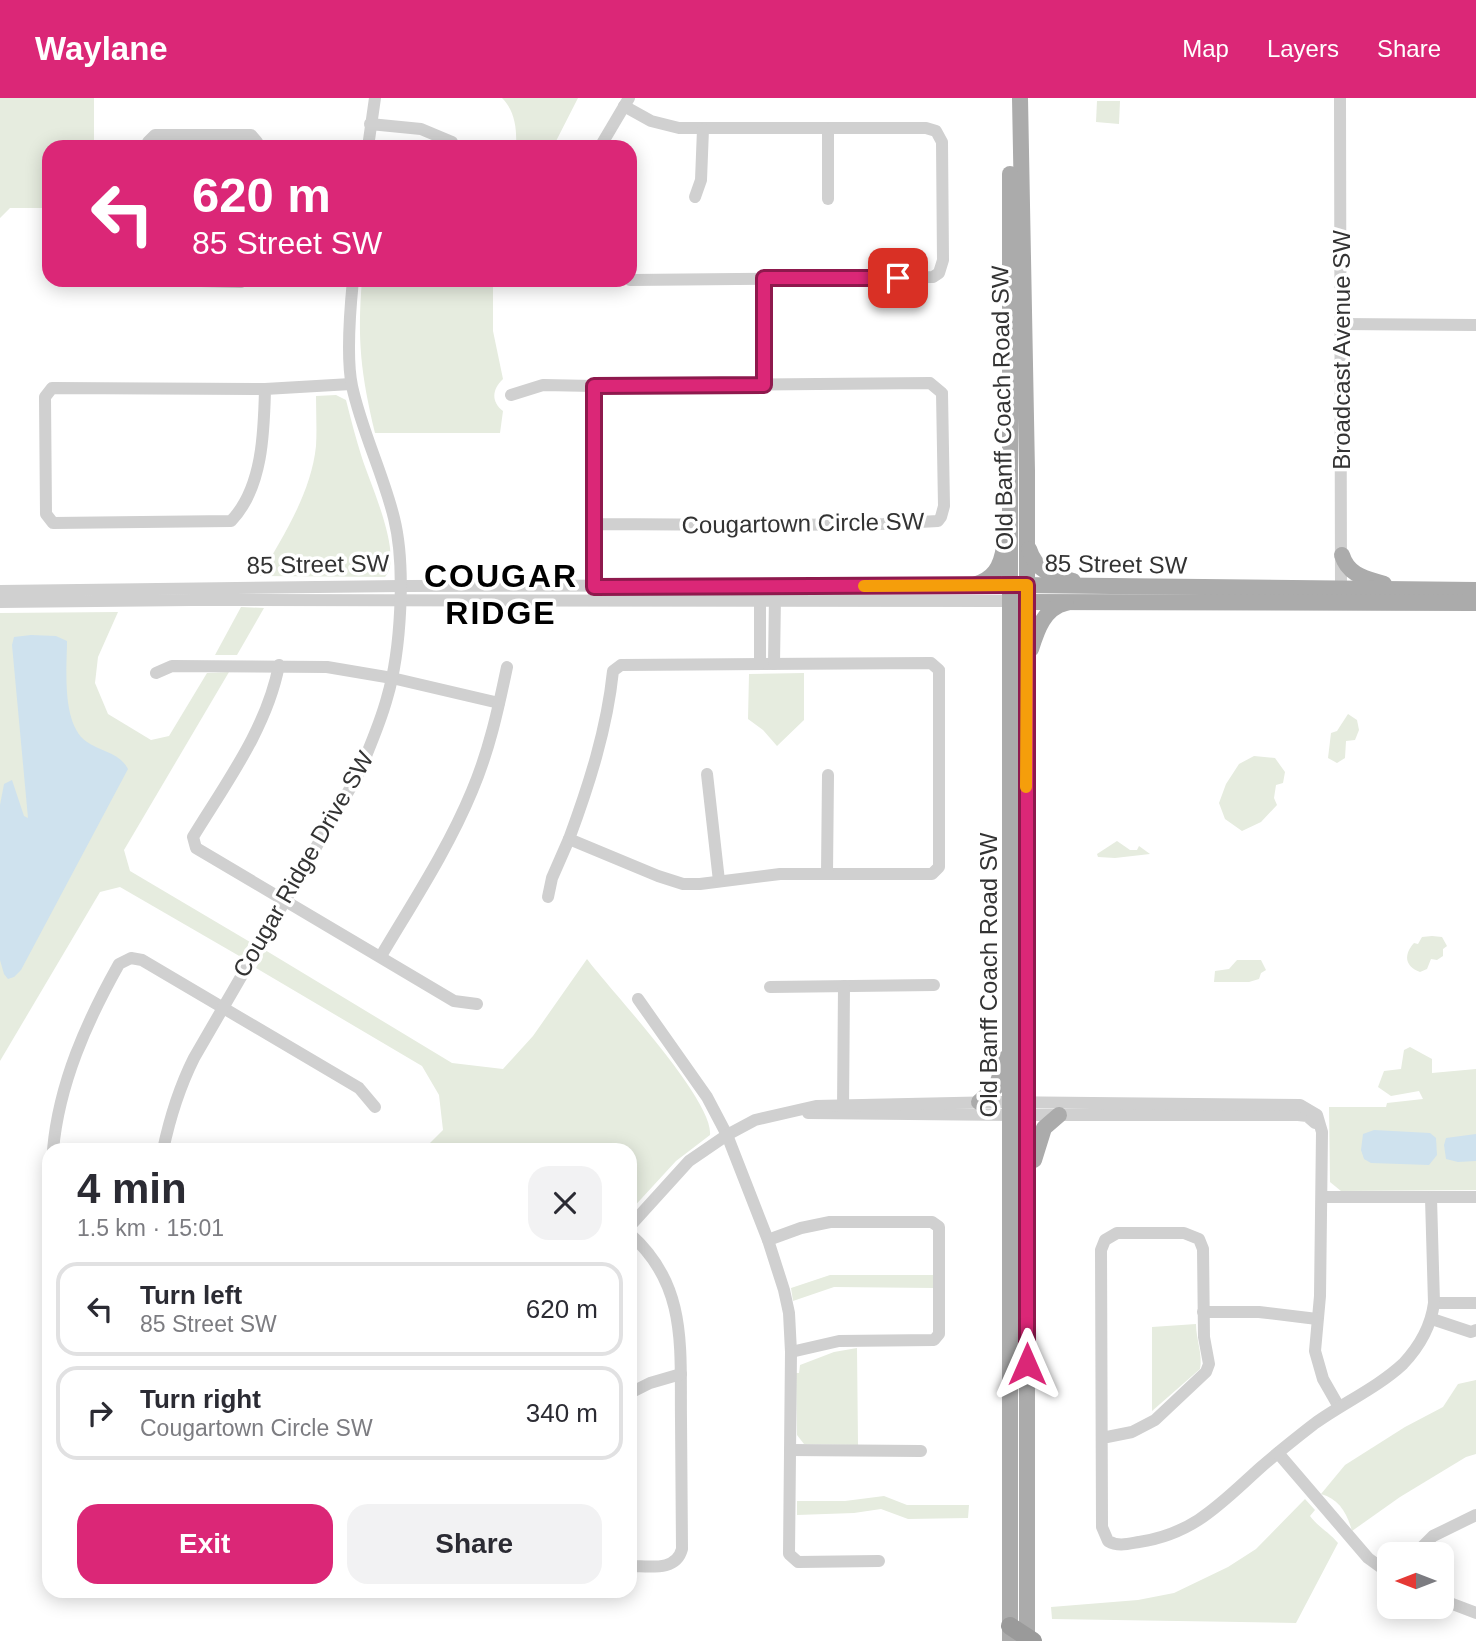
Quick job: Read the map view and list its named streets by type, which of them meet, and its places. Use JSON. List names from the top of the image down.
{
  "streets": {
    "main road": ["Old Banff Coach Road SW", "85 Street SW"],
    "street": ["Broadcast Avenue SW", "Cougartown Circle SW", "Cougar Ridge Drive SW"]
  },
  "crossings": [
    ["Broadcast Avenue SW", "85 Street SW"],
    ["Old Banff Coach Road SW", "85 Street SW"],
    ["85 Street SW", "Cougar Ridge Drive SW"]
  ],
  "districts": ["COUGAR RIDGE"],
  "north": "left",
  "page": {
    "header": "Waylane",
    "nav": ["Map", "Layers", "Share"],
    "turn": ["620 m", "85 Street SW"],
    "heading": ["4 min", "1.5 km · 15:01"],
    "list": [
      {
        "name": "Turn left",
        "note": "85 Street SW",
        "value": "620 m"
      },
      {
        "name": "Turn right",
        "note": "Cougartown Circle SW",
        "value": "340 m"
      }
    ],
    "buttons": ["Exit", "Share"]
  }
}
